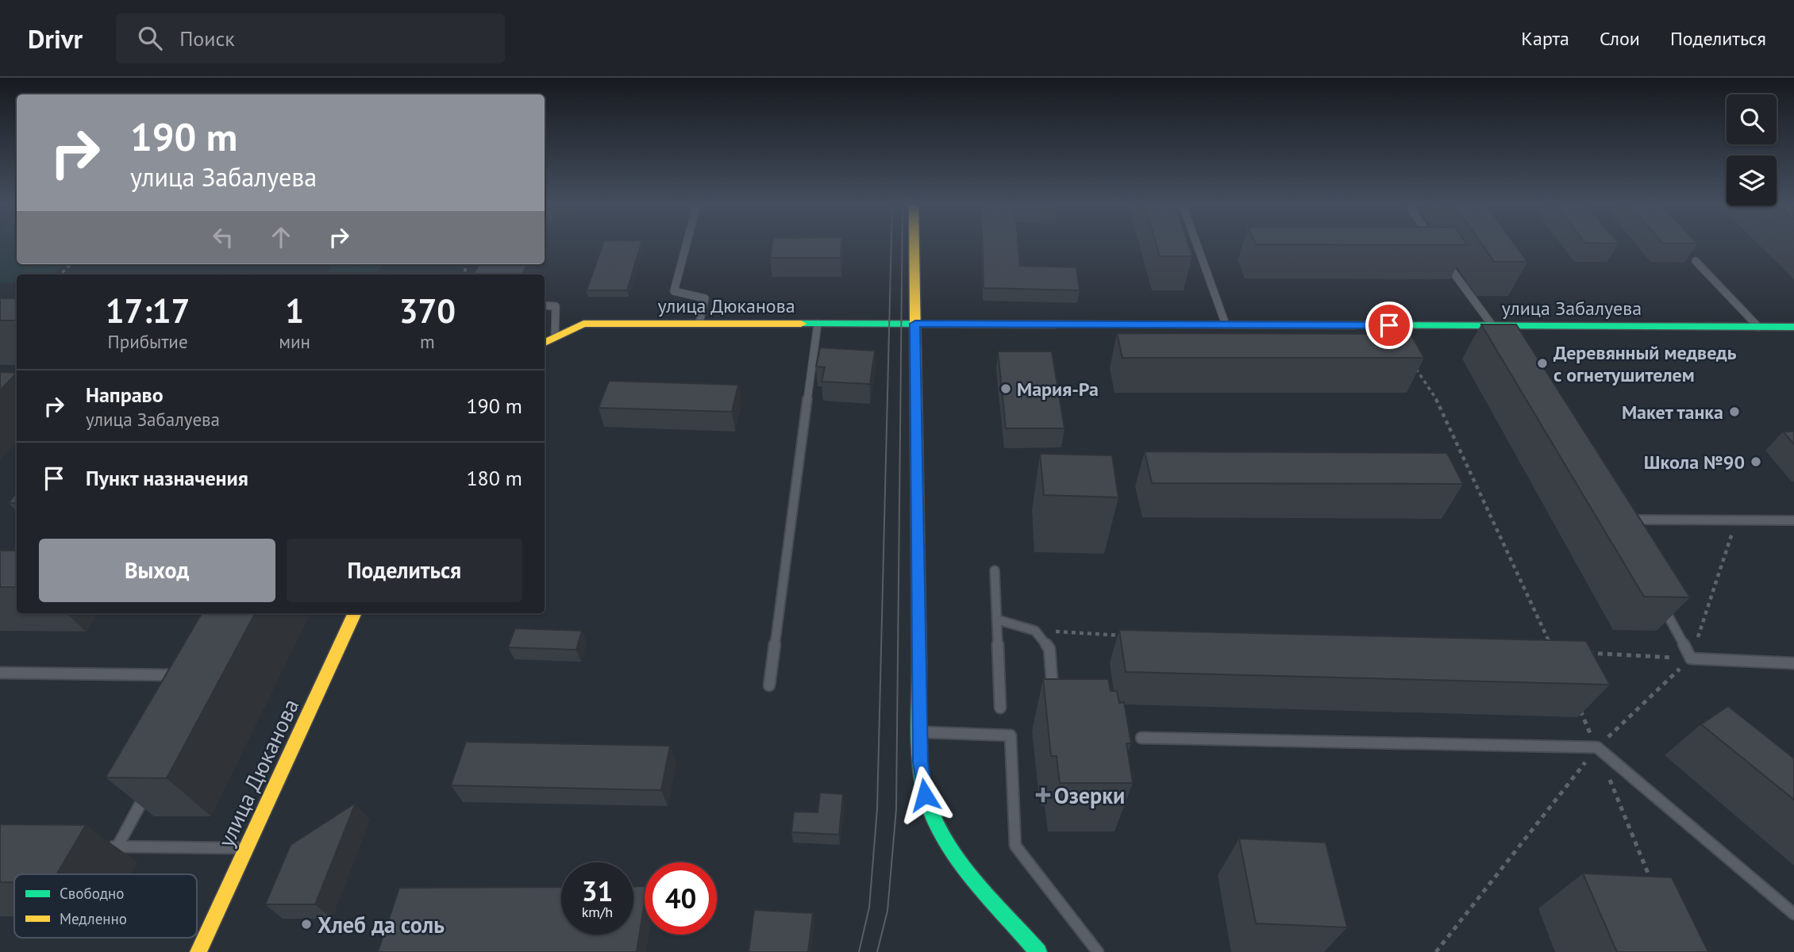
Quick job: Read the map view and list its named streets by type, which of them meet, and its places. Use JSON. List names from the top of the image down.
{
  "streets": {
    "street": ["улица Дюканова", "улица Забалуева"]
  },
  "crossings": [
    ["улица Дюканова", "улица Забалуева"]
  ],
  "places": {
    "other": [
      "Деревянный медведь с огнетушителем",
      "Мария-Ра",
      "Макет танка",
      "Школа №90",
      "Хлеб да соль"
    ],
    "health": ["Озерки"]
  },
  "legend": ["Свободно", "Медленно"],
  "page": {
    "header": "Drivr",
    "search": "Поиск",
    "nav": ["Карта", "Слои", "Поделиться"],
    "turn": ["190 m", "улица Забалуева"],
    "eta": [
      "17:17",
      "Прибытие",
      "1",
      "мин",
      "370",
      "m"
    ],
    "list": [
      {
        "name": "Направо",
        "note": "улица Забалуева",
        "value": "190 m"
      },
      {
        "name": "Пункт назначения",
        "value": "180 m"
      }
    ],
    "buttons": ["Выход", "Поделиться"],
    "speed": "31 km/h",
    "limit": "40"
  }
}
